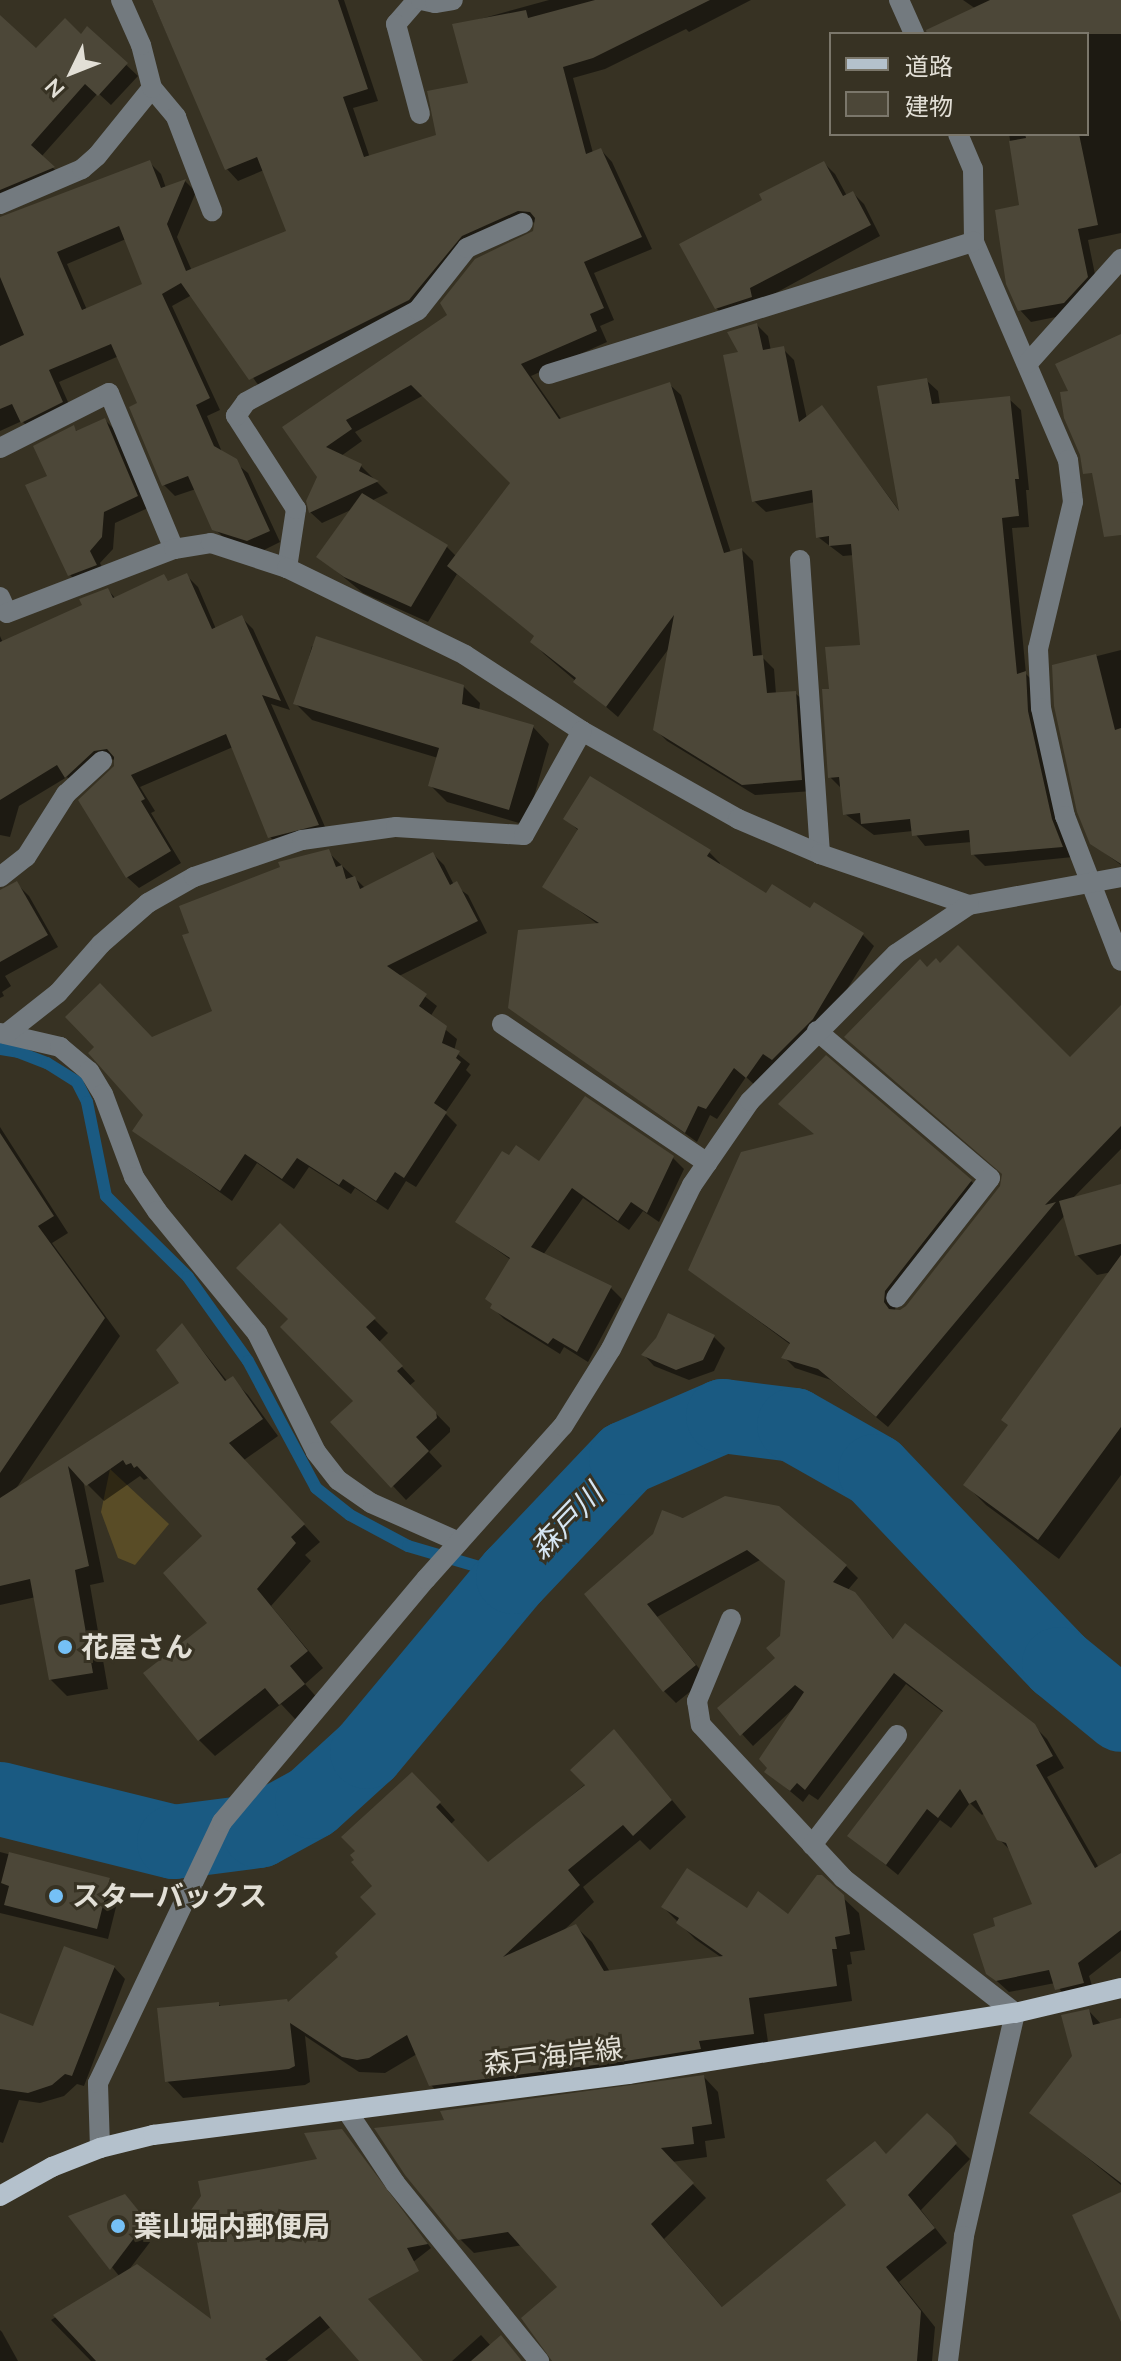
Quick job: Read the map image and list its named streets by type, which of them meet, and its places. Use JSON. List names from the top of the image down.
{
  "streets": {
    "main road": ["森戸海岸線"]
  },
  "water": ["森戸川"],
  "places": ["花屋さん", "スターバックス", "葉山堀内郵便局"],
  "legend": ["道路", "建物"],
  "north": "bottom left"
}
